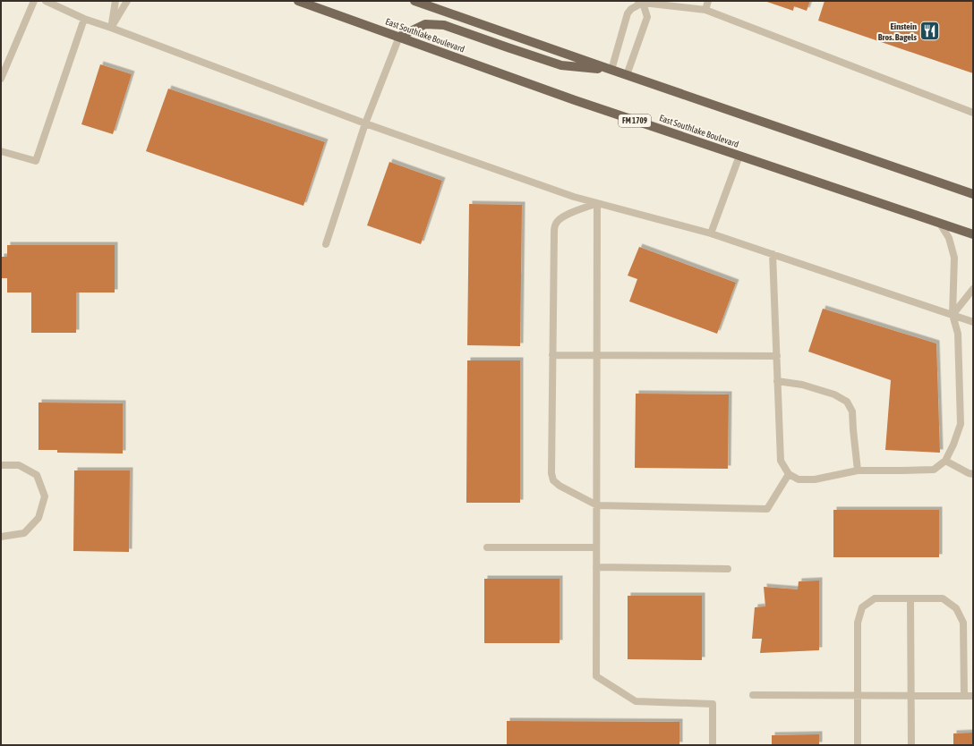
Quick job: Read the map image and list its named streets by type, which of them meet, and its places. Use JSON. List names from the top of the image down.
{
  "streets": {
    "main road": ["East Southlake Boulevard", "FM 1709"]
  },
  "places": {
    "restaurant": ["Einstein Bros. Bagels"]
  }
}
